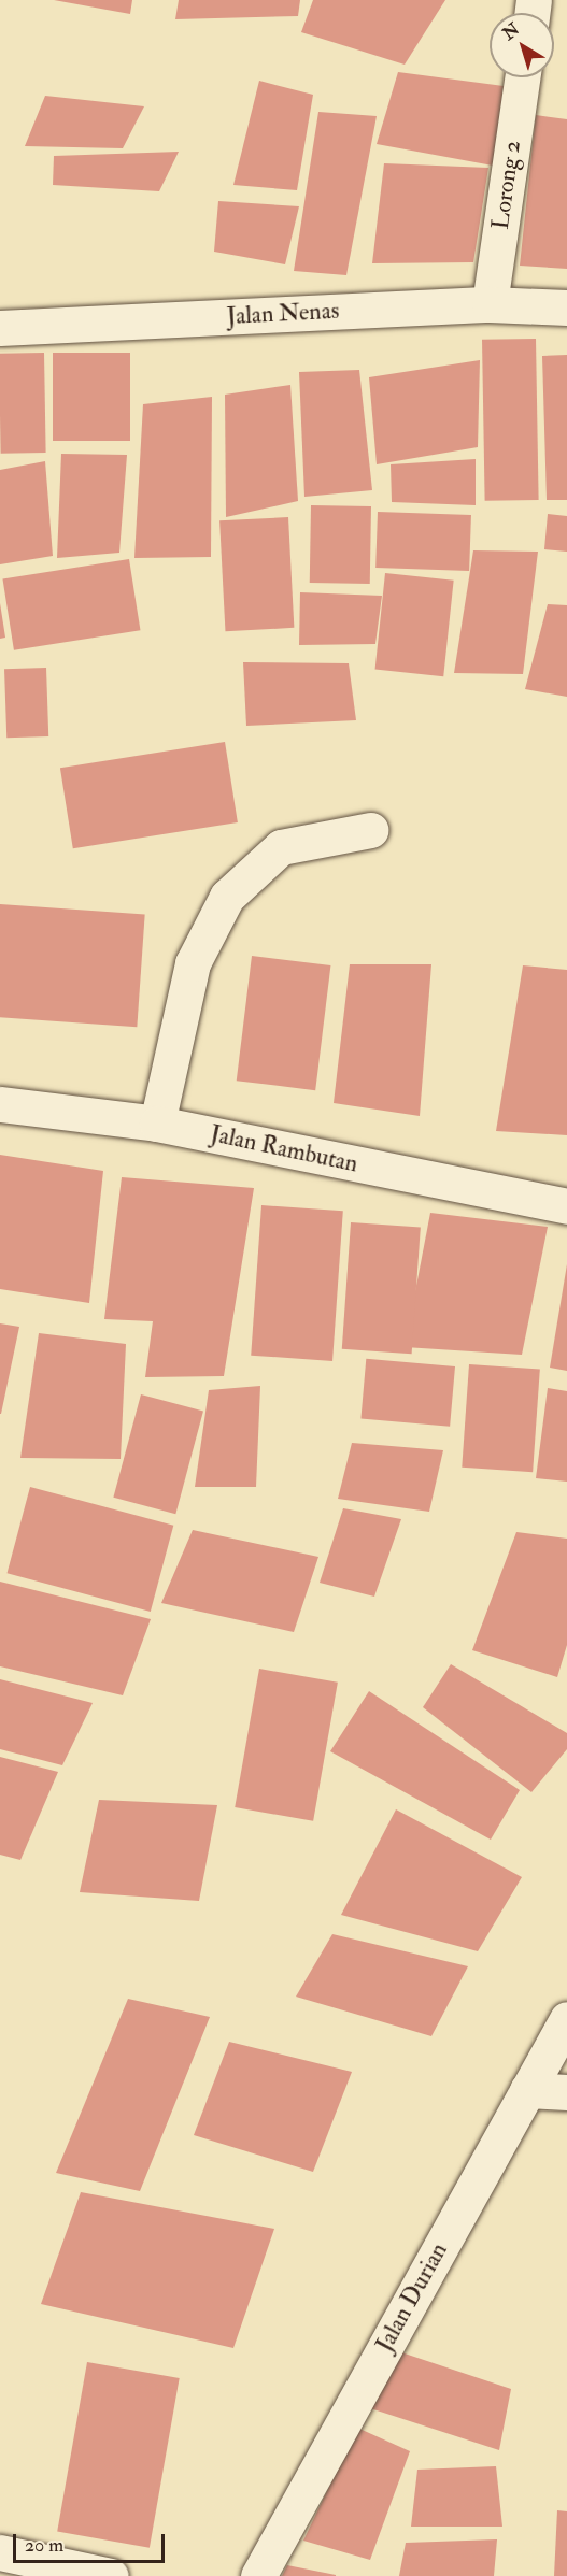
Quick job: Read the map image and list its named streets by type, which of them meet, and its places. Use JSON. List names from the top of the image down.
{
  "streets": {
    "street": [
      "Lorong 2",
      "Jalan Nenas",
      "Jalan Rambutan",
      "Jalan Durian"
    ]
  },
  "crossings": [
    ["Lorong 2", "Jalan Nenas"]
  ],
  "scale_bar": "20 m",
  "north": "top left"
}
